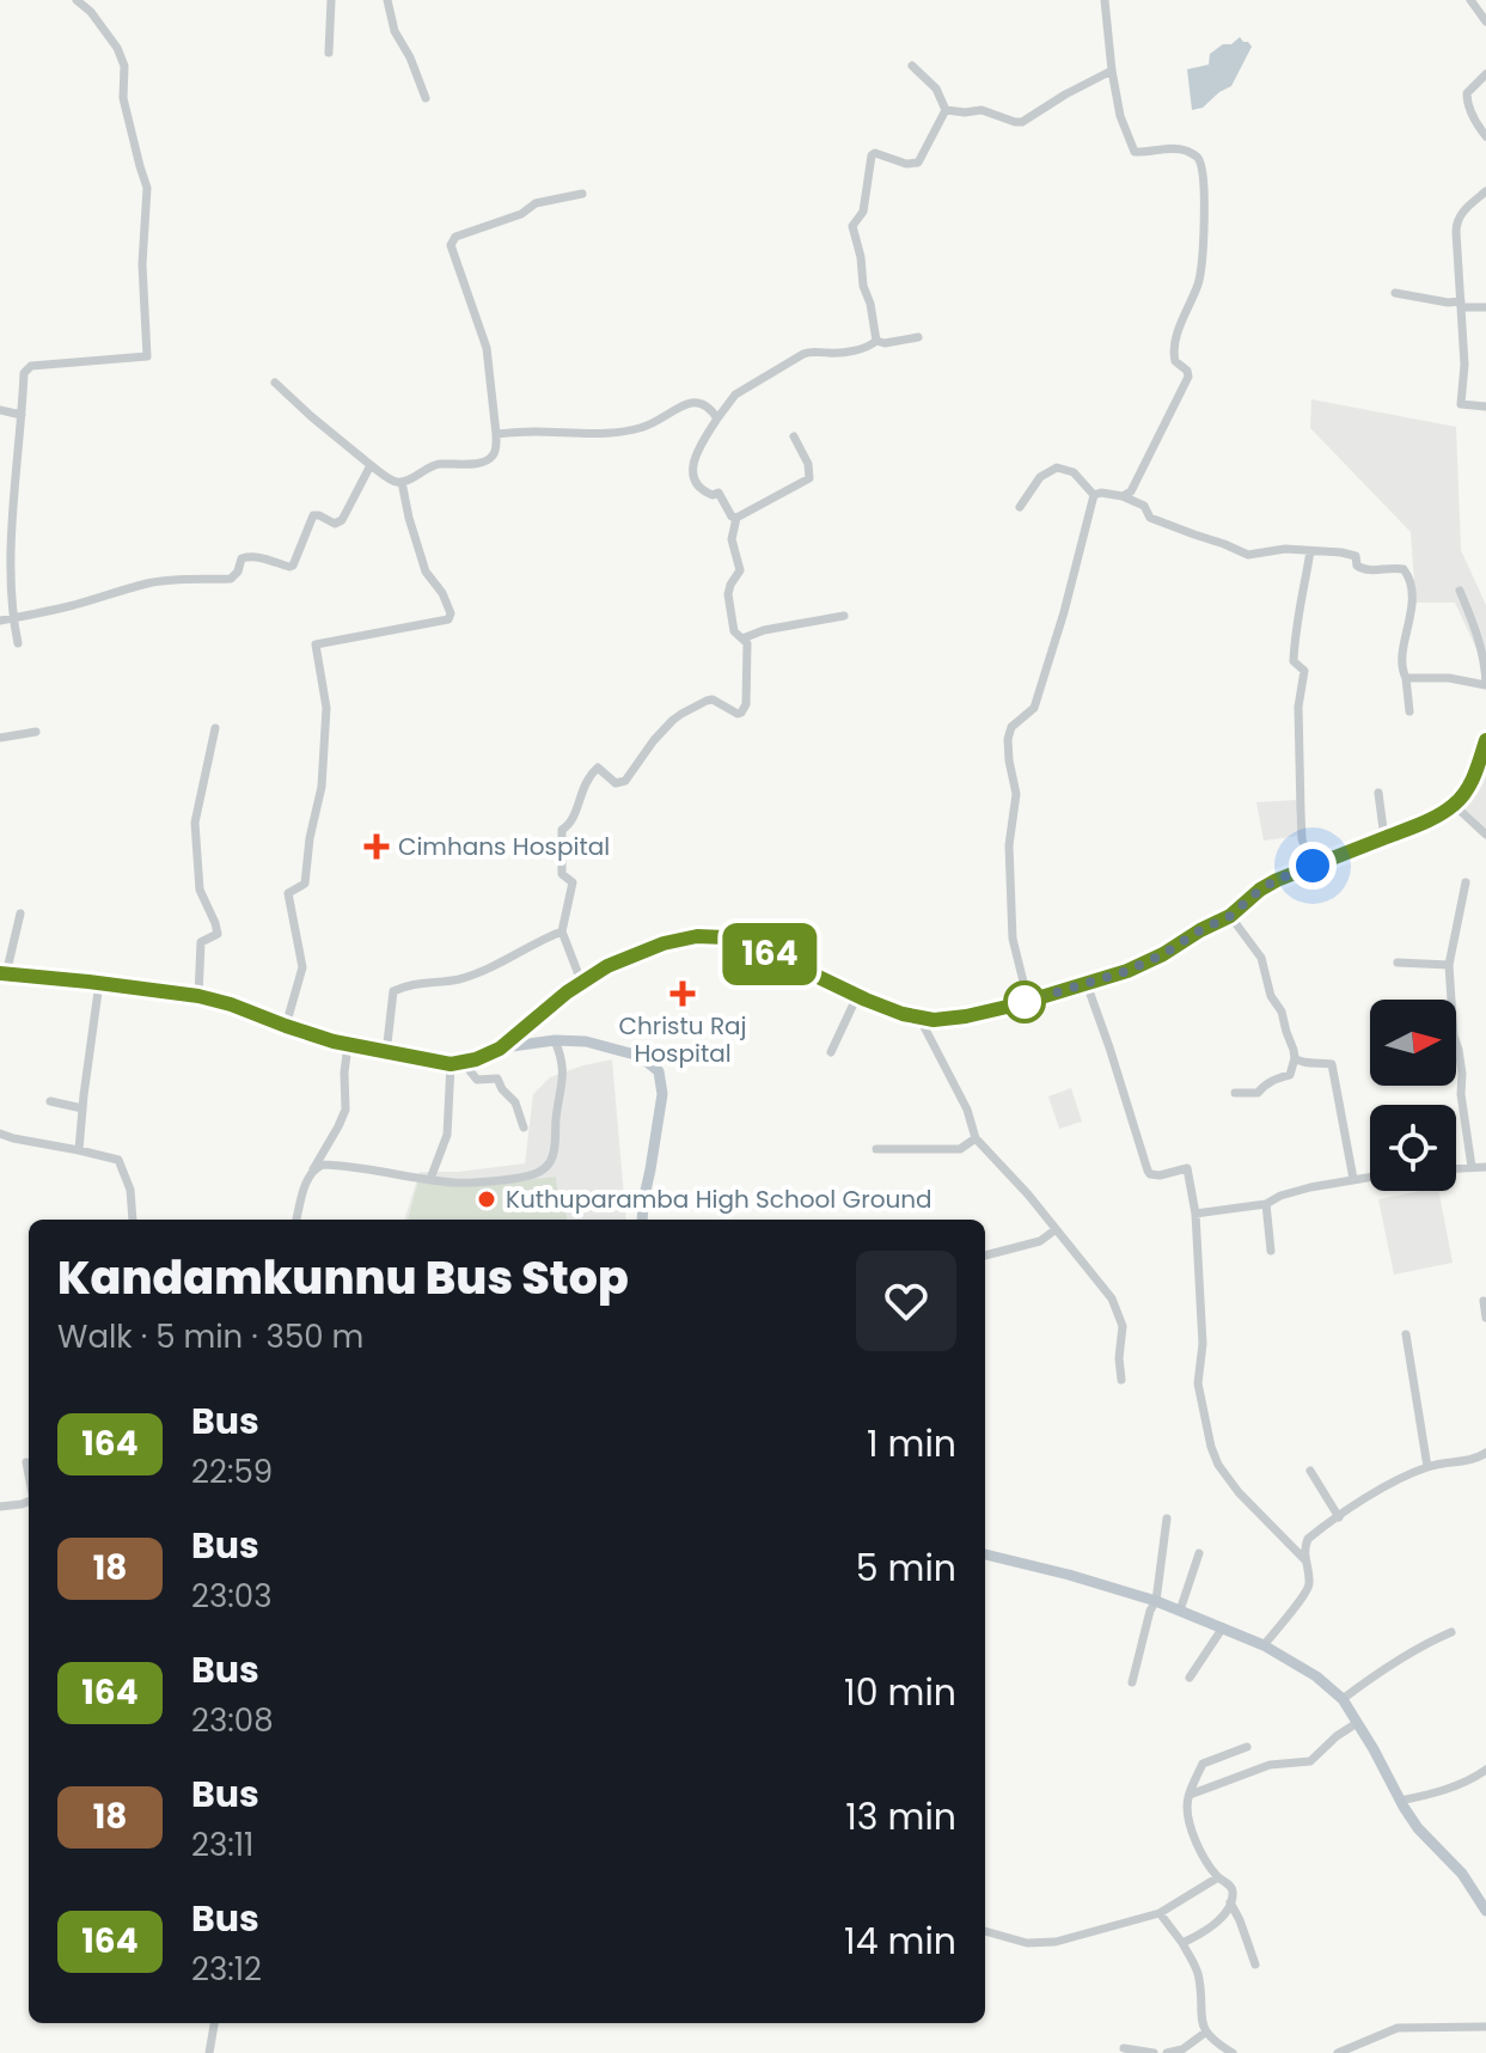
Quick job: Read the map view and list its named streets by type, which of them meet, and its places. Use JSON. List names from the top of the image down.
{
  "places": {
    "health": ["Cimhans Hospital", "Christu Raj Hospital"],
    "other": ["Kuthuparamba High School Ground"]
  },
  "lines": ["bus line 164"],
  "north": "right",
  "page": {
    "on_map": "164",
    "heading": ["Kandamkunnu Bus Stop", "Walk · 5 min · 350 m"],
    "list": [
      {
        "mark": "164",
        "name": "Bus",
        "note": "22:59",
        "value": "1 min"
      },
      {
        "mark": "18",
        "name": "Bus",
        "note": "23:03",
        "value": "5 min"
      },
      {
        "mark": "164",
        "name": "Bus",
        "note": "23:08",
        "value": "10 min"
      },
      {
        "mark": "18",
        "name": "Bus",
        "note": "23:11",
        "value": "13 min"
      },
      {
        "mark": "164",
        "name": "Bus",
        "note": "23:12",
        "value": "14 min"
      }
    ]
  }
}
